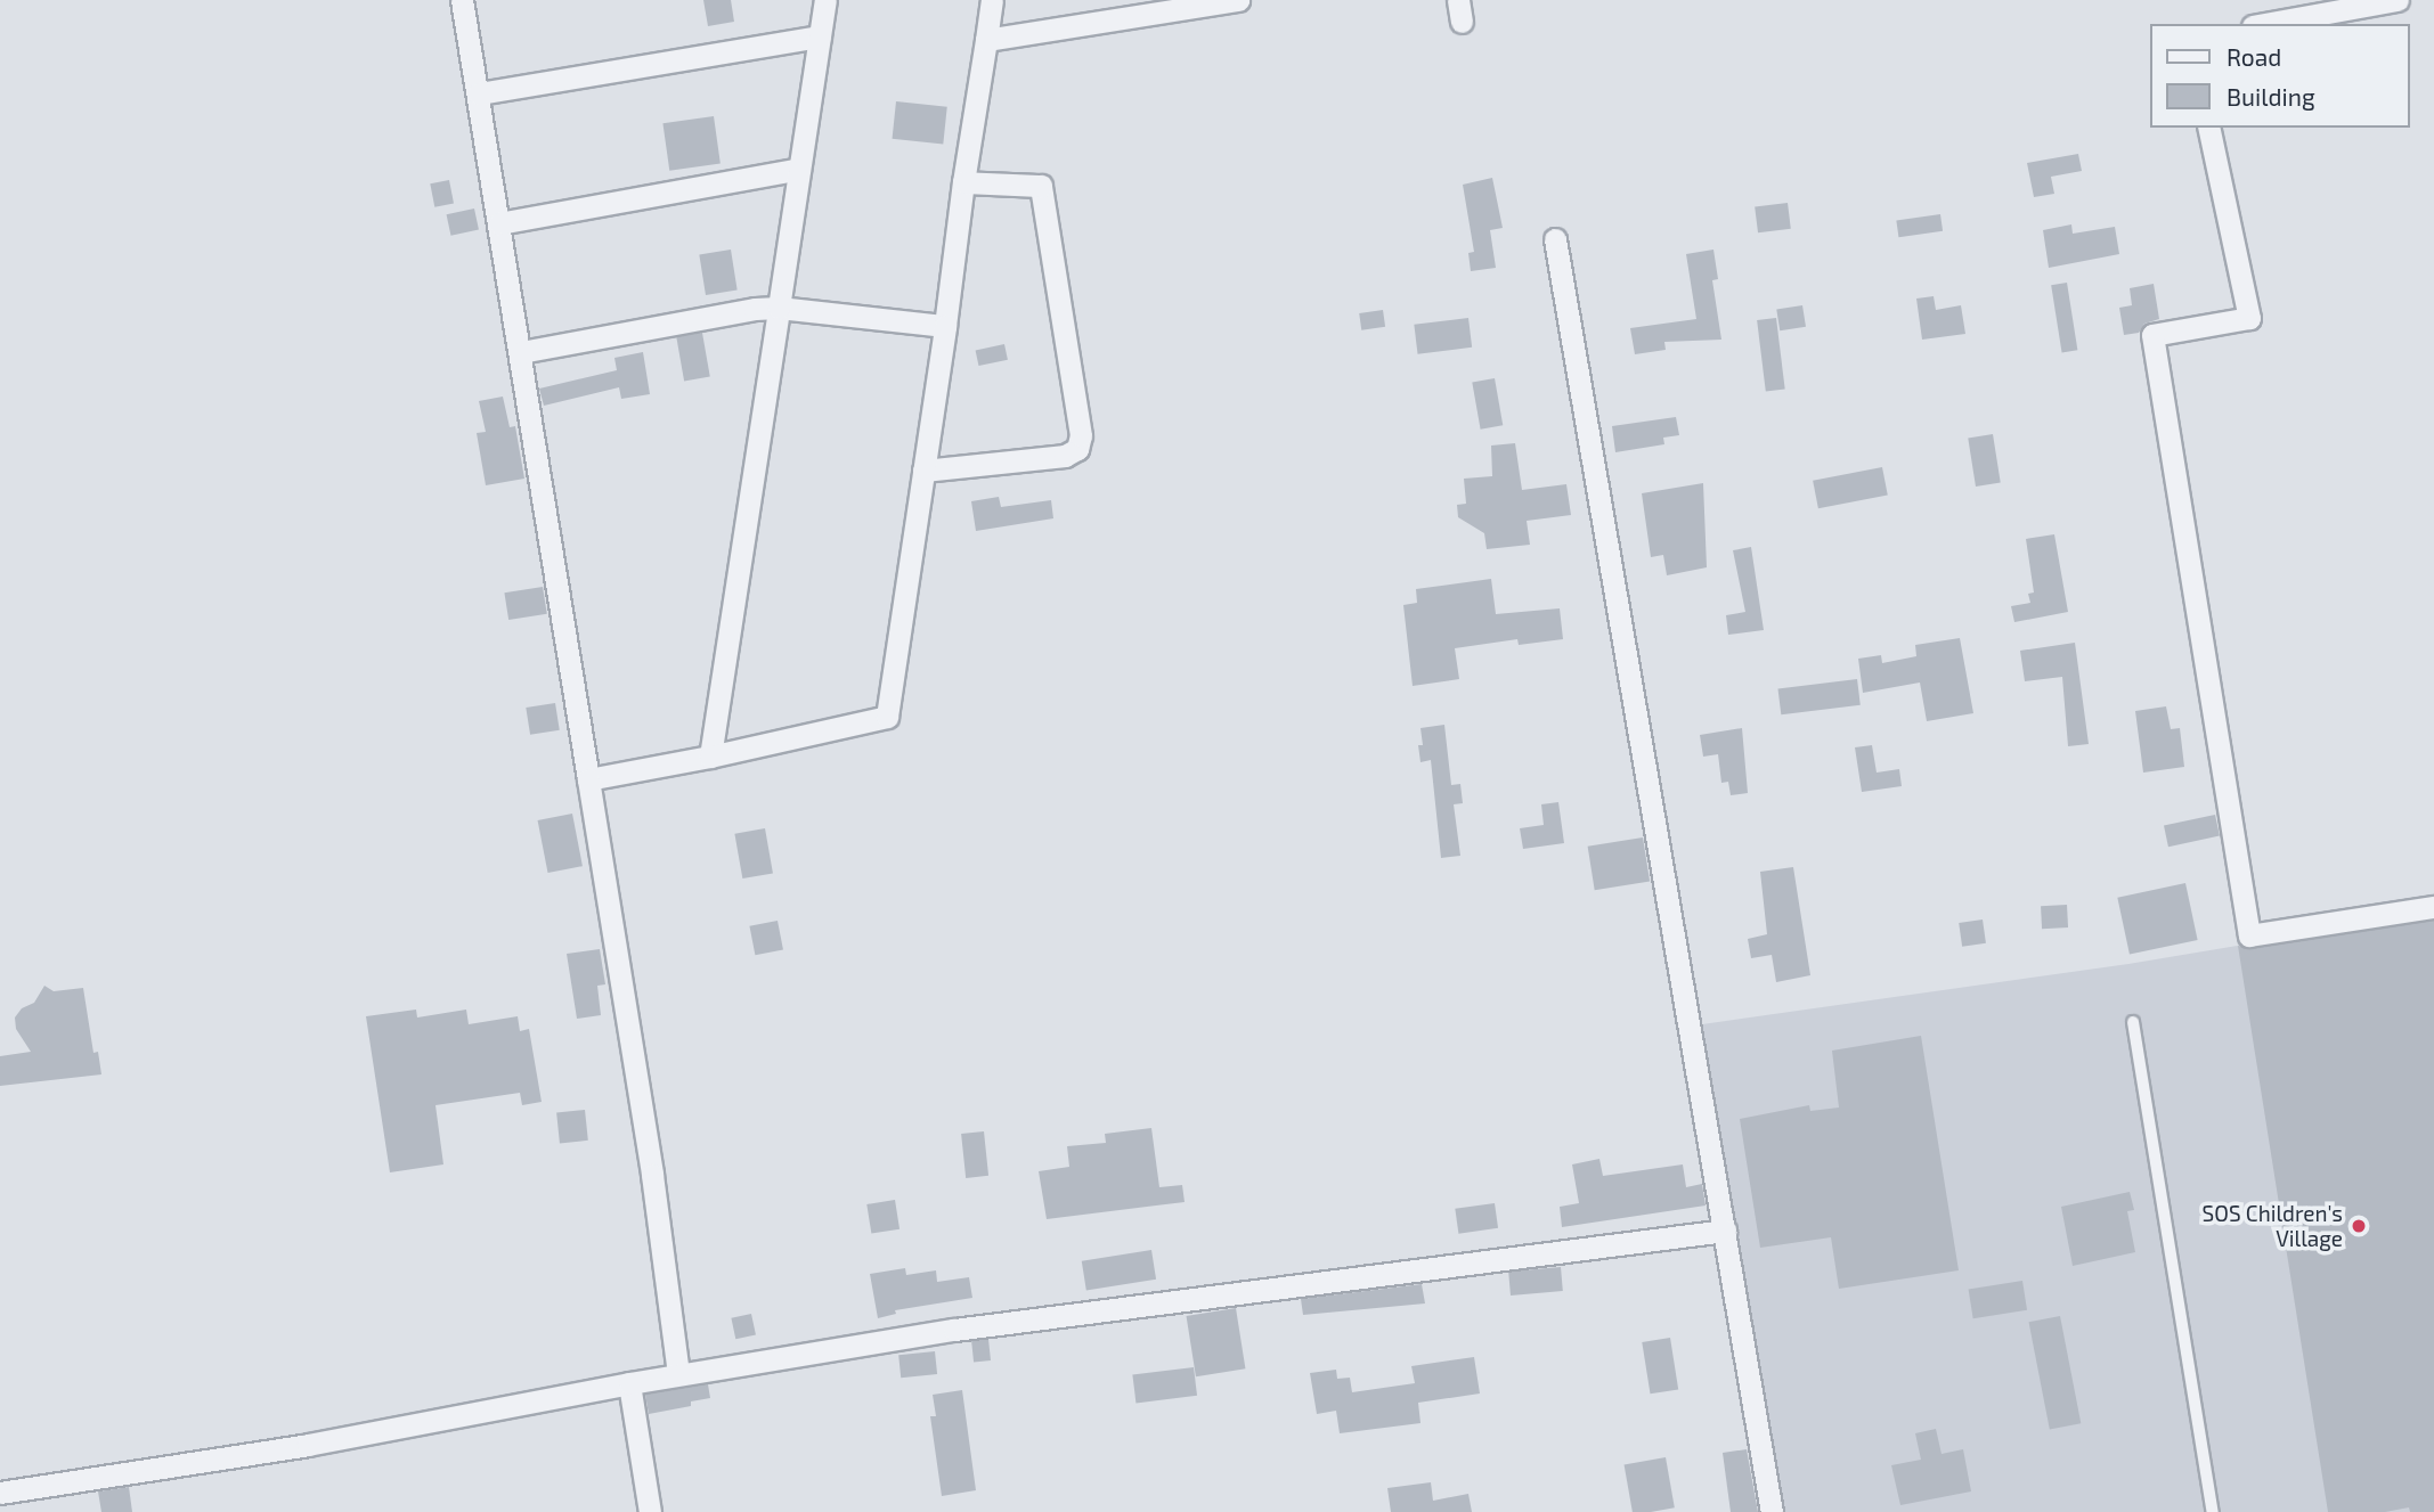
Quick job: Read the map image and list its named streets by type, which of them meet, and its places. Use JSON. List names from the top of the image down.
{
  "places": ["SOS Children's Village"],
  "legend": ["Road", "Building"]
}
